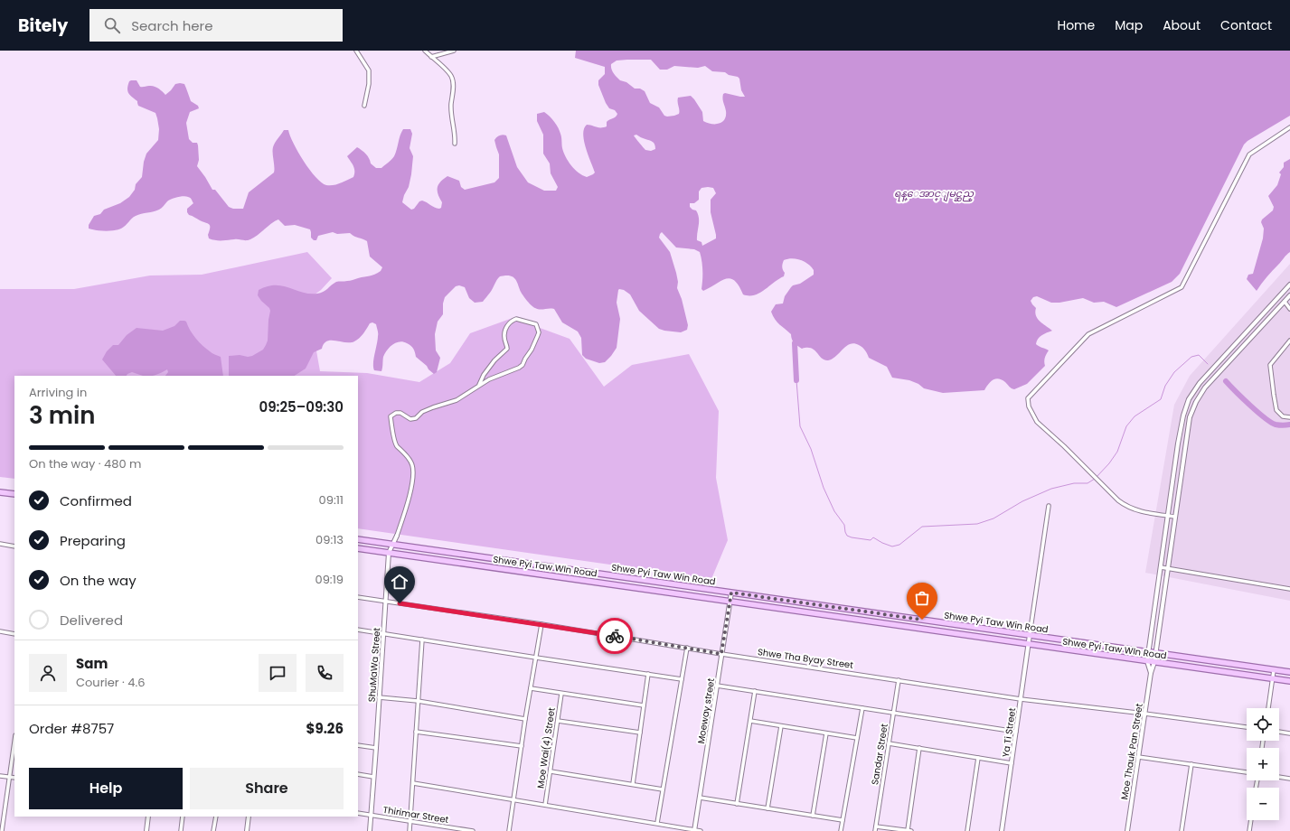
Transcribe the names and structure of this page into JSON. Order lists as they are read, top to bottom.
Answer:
{
  "streets": {
    "main road": ["Shwe Pyi Taw WIn Road", "Shwe Pyi Taw Win Road"],
    "street": [
      "Shwe Tha Byay Street",
      "ShuMaWa Street",
      "Moeway street",
      "Ya Ti Street",
      "Moe Wai(4) Street",
      "Moe Thauk Pan Street",
      "Sandar Street",
      "Thirimar Street"
    ]
  },
  "crossings": [
    ["Shwe Pyi Taw WIn Road", "ShuMaWa Street"],
    ["Shwe Pyi Taw WIn Road", "Moeway street"],
    ["Shwe Pyi Taw WIn Road", "Ya Ti Street"],
    ["Shwe Pyi Taw WIn Road", "Moe Thauk Pan Street"],
    ["Shwe Pyi Taw Win Road", "ShuMaWa Street"],
    ["Shwe Pyi Taw Win Road", "Moeway street"],
    ["Shwe Pyi Taw Win Road", "Ya Ti Street"],
    ["Shwe Pyi Taw Win Road", "Moe Thauk Pan Street"],
    ["Shwe Tha Byay Street", "ShuMaWa Street"],
    ["Shwe Tha Byay Street", "Moeway street"],
    ["Shwe Tha Byay Street", "Ya Ti Street"],
    ["Shwe Tha Byay Street", "Moe Thauk Pan Street"],
    ["Shwe Tha Byay Street", "Sandar Street"],
    ["ShuMaWa Street", "Thirimar Street"]
  ],
  "water": ["ရန္ေအာင္ျမင္ဆည္"],
  "page": {
    "header": "Bitely",
    "search": "Search here",
    "nav": [
      "Home",
      "Map",
      "About",
      "Contact"
    ],
    "heading": ["3 min", "Arriving in", "09:25–09:30"],
    "panel": [
      "Sam",
      "Courier · 4.6",
      "Order #8757",
      "$9.26"
    ],
    "bar": "On the way · 480 m",
    "list": [
      ["Confirmed", "09:11"],
      ["Preparing", "09:13"],
      ["On the way", "09:19"],
      "Delivered"
    ],
    "map_buttons": ["+", "−"],
    "buttons": ["Help", "Share"]
  }
}
